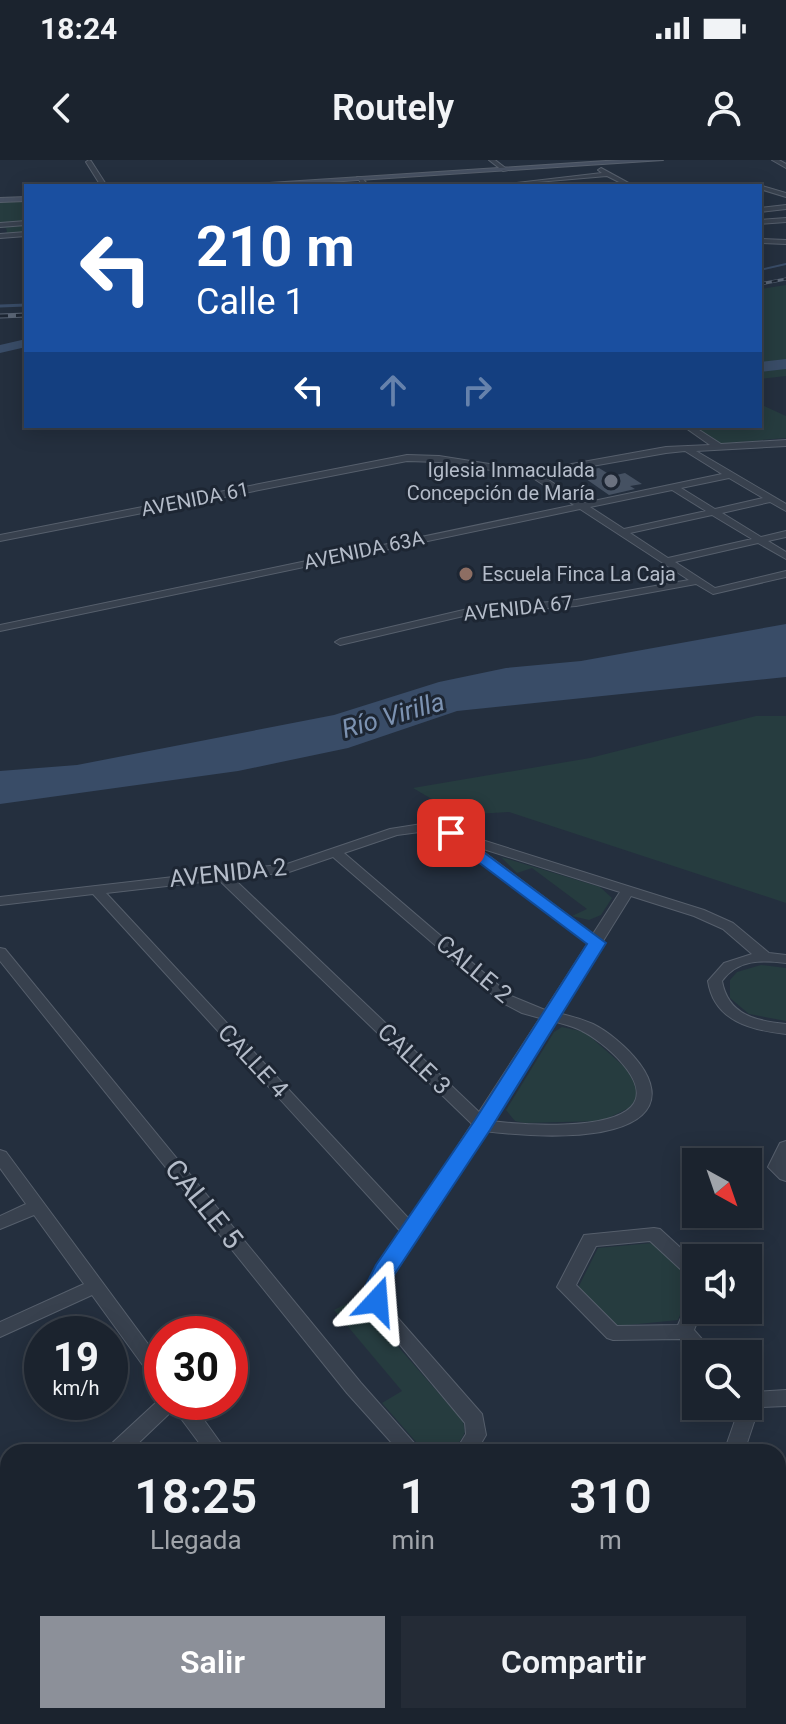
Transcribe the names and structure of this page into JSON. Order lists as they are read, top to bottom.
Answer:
{
  "streets": {
    "street": [
      "AVENIDA 61",
      "AVENIDA 63A",
      "AVENIDA 67",
      "AVENIDA 2",
      "CALLE 2",
      "CALLE 3",
      "CALLE 4",
      "CALLE 5"
    ]
  },
  "crossings": [
    ["AVENIDA 2", "CALLE 2"],
    ["AVENIDA 2", "CALLE 3"],
    ["AVENIDA 2", "CALLE 4"],
    ["CALLE 2", "CALLE 3"]
  ],
  "water": ["Río Virilla"],
  "places": ["Iglesia Inmaculada Concepción de María", "Escuela Finca La Caja"],
  "north": "bottom right",
  "page": {
    "status": "18:24",
    "header": "Routely",
    "turn": ["210 m", "Calle 1"],
    "speed": "19 km/h",
    "limit": "30",
    "eta": [
      "18:25",
      "Llegada",
      "1",
      "min",
      "310",
      "m"
    ],
    "buttons": ["Salir", "Compartir"]
  }
}
